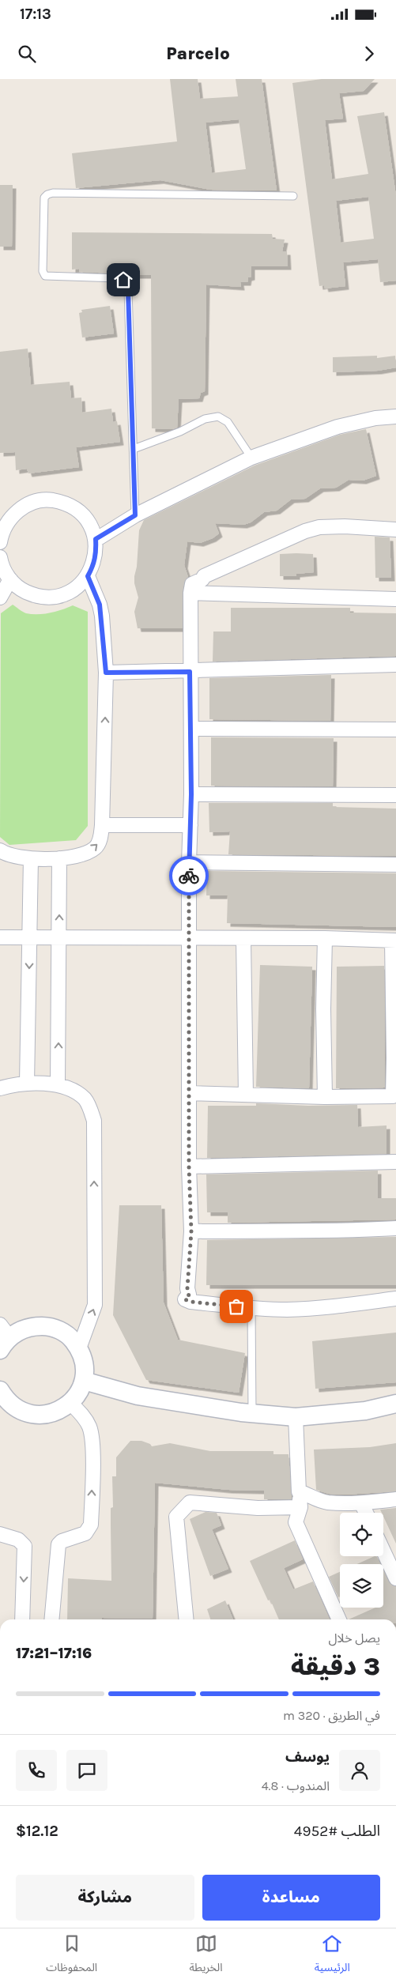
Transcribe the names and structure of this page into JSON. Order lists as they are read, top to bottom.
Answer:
{
  "page": {
    "status": "17:13",
    "header": "Parcelo",
    "heading": ["3 دقيقة", "يصل خلال", "17:16–17:21"],
    "panel": [
      "يوسف",
      "المندوب · 4.8",
      "الطلب #4952",
      "$12.12"
    ],
    "bar": "في الطريق · 320 m",
    "buttons": ["مساعدة", "مشاركة"],
    "tabs": ["الرئيسية", "الخريطة", "المحفوظات"]
  }
}
